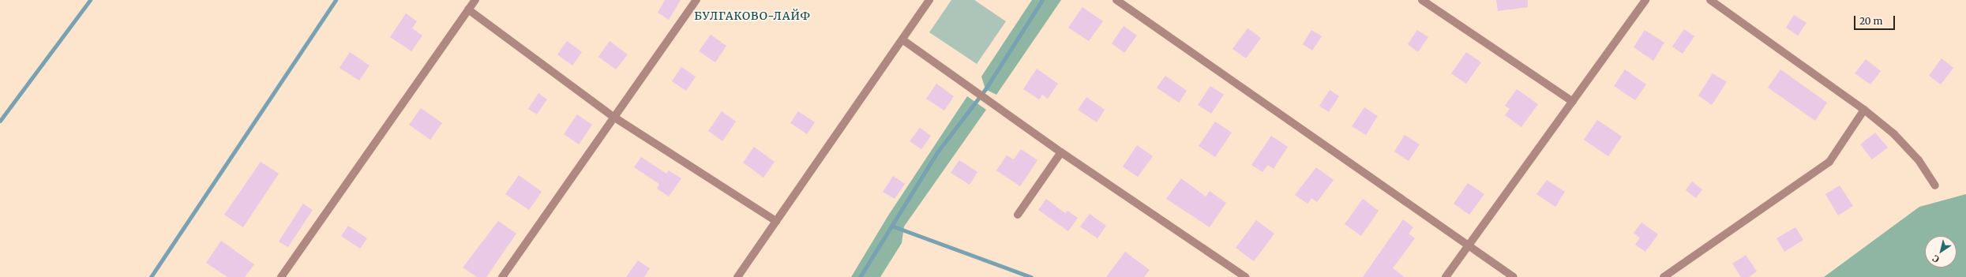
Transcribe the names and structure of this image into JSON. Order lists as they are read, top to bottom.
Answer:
{
  "districts": ["БУЛГАКОВО-ЛАЙФ"],
  "scale_bar": "20 m",
  "north": "bottom left"
}
